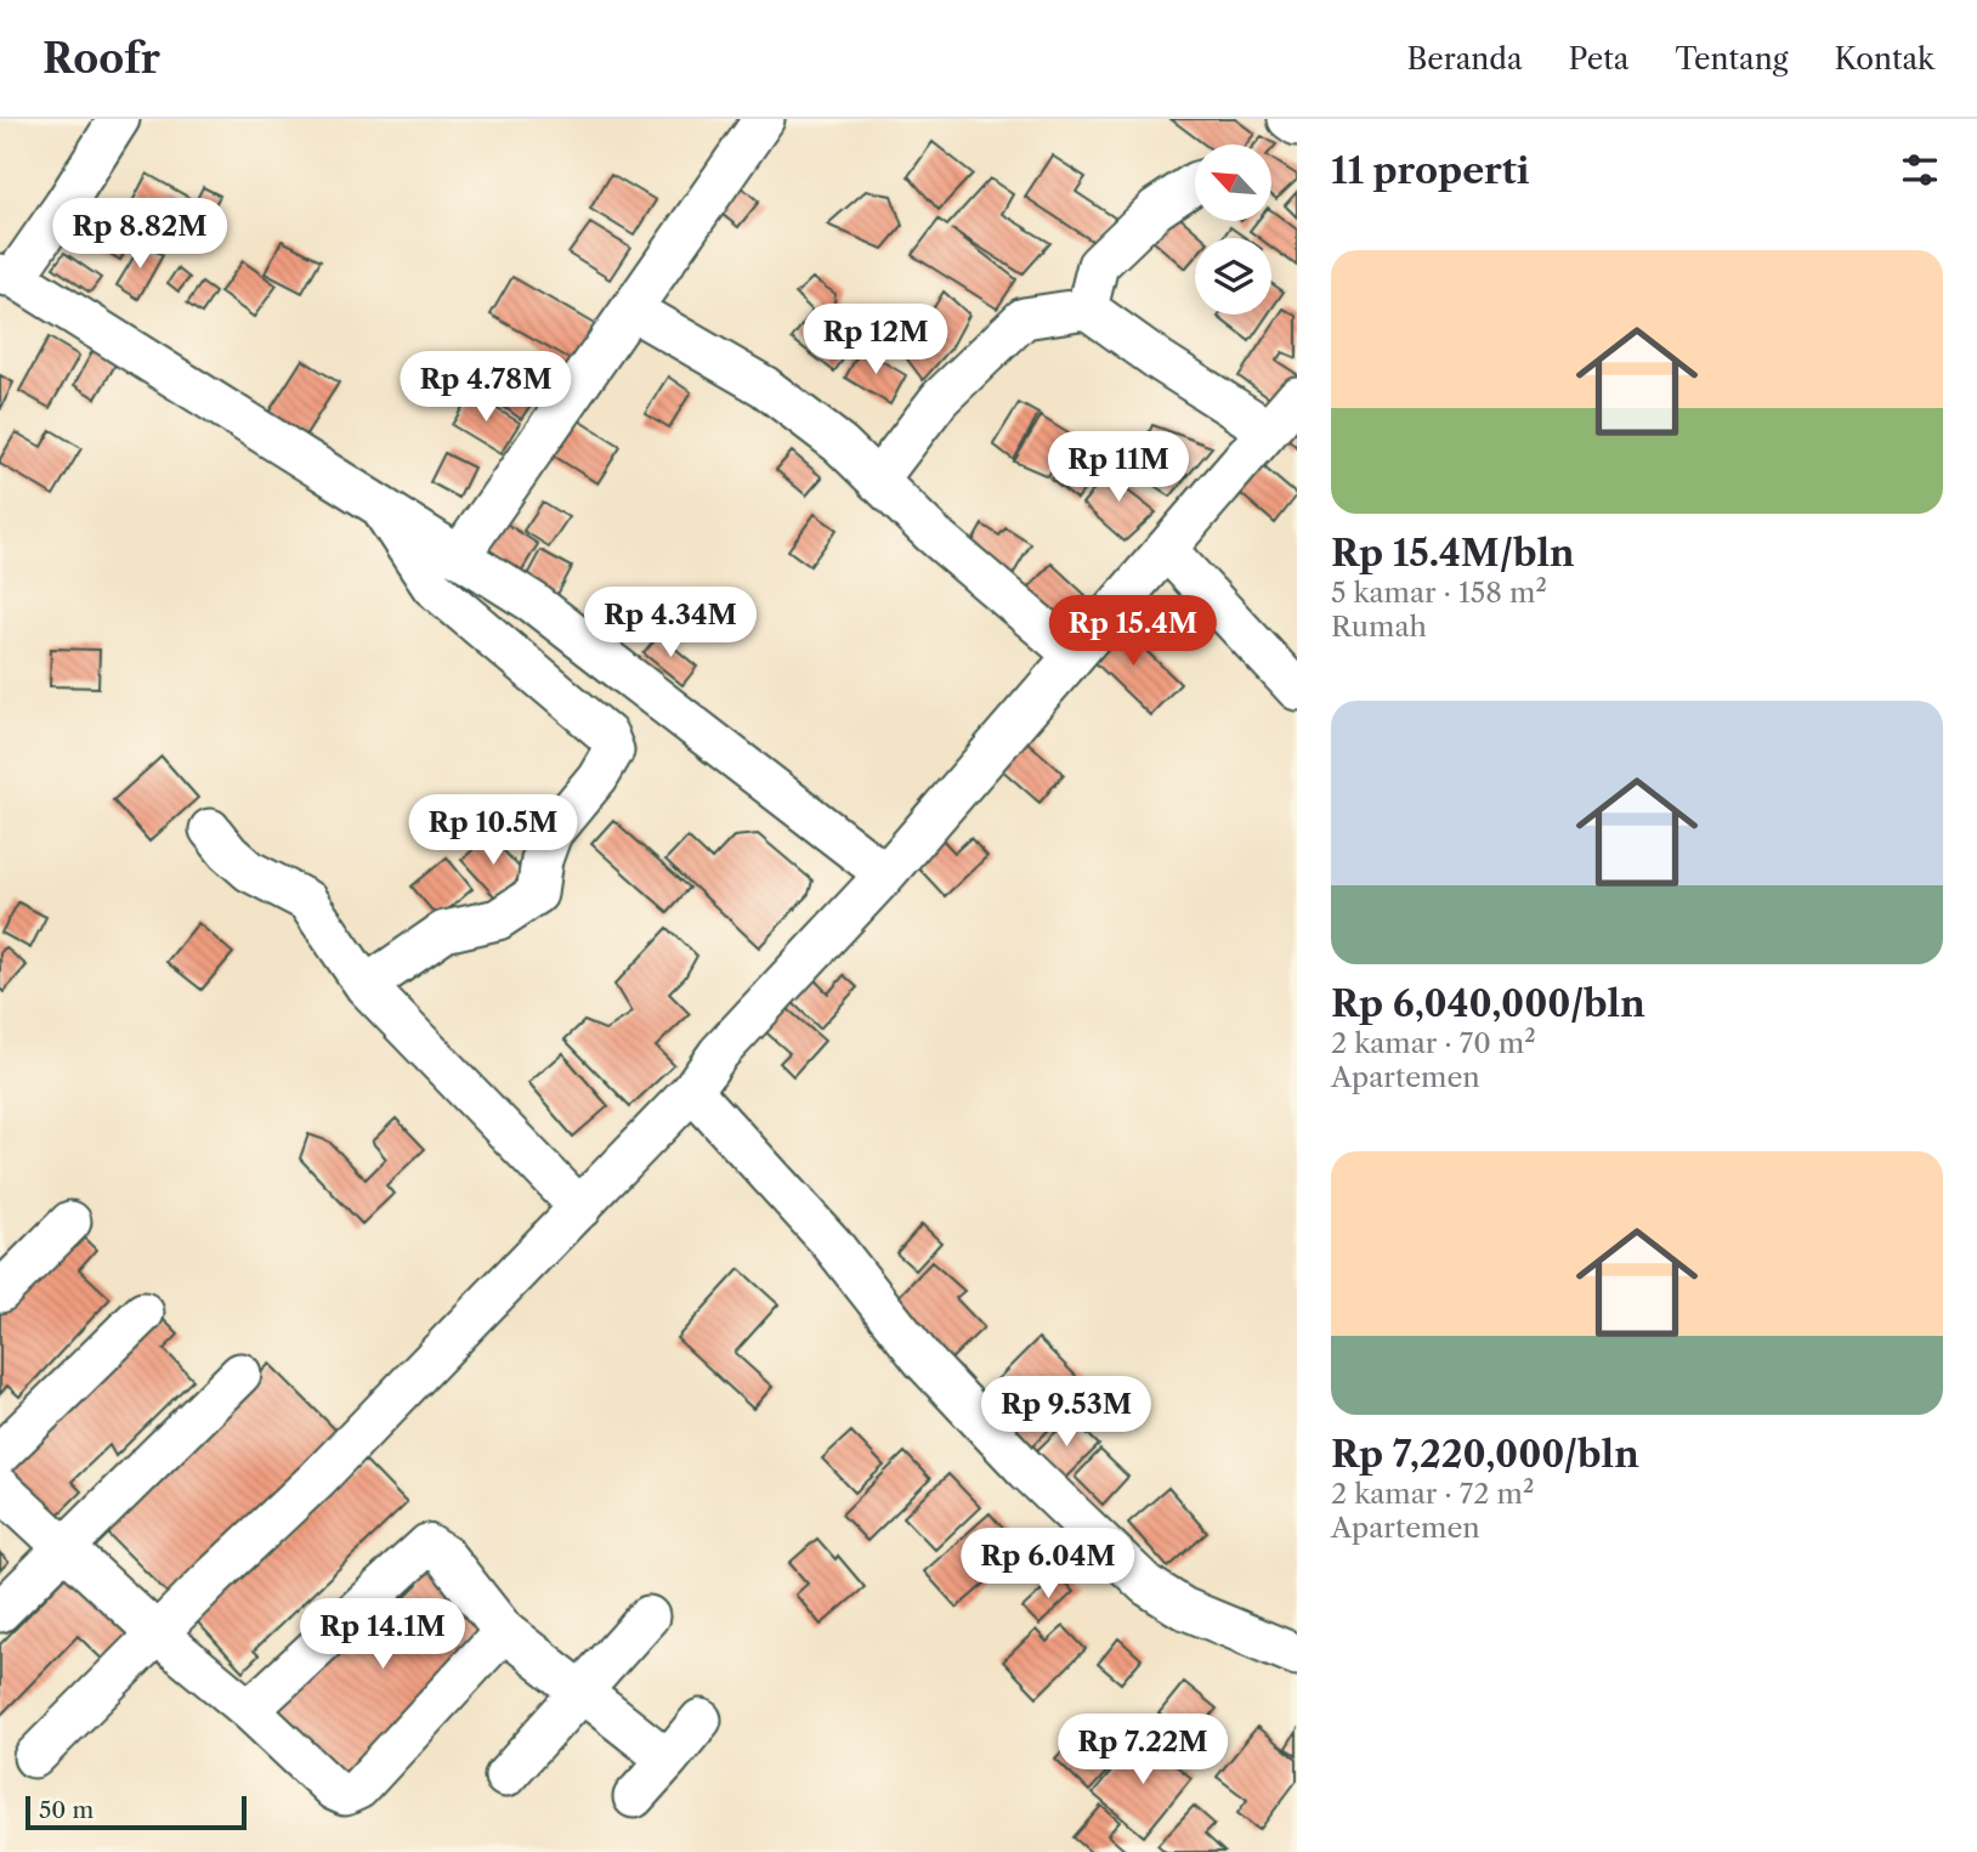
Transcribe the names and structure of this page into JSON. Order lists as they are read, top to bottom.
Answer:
{
  "scale_bar": "50 m",
  "north": "top left",
  "page": {
    "header": "Roofr",
    "nav": [
      "Beranda",
      "Peta",
      "Tentang",
      "Kontak"
    ],
    "heading": "11 properti",
    "price": [
      "Rp 8.82M",
      "Rp 12M",
      "Rp 4.78M",
      "Rp 11M",
      "Rp 4.34M",
      "Rp 15.4M",
      "Rp 10.5M",
      "Rp 9.53M",
      "Rp 6.04M",
      "Rp 14.1M",
      "Rp 7.22M"
    ],
    "list": [
      {
        "name": "Rp 15.4M/bln",
        "note": "5 kamar · 158 m² · Rumah"
      },
      {
        "name": "Rp 6,040,000/bln",
        "note": "2 kamar · 70 m² · Apartemen"
      },
      {
        "name": "Rp 7,220,000/bln",
        "note": "2 kamar · 72 m² · Apartemen"
      }
    ],
    "scale": "50 m"
  }
}
